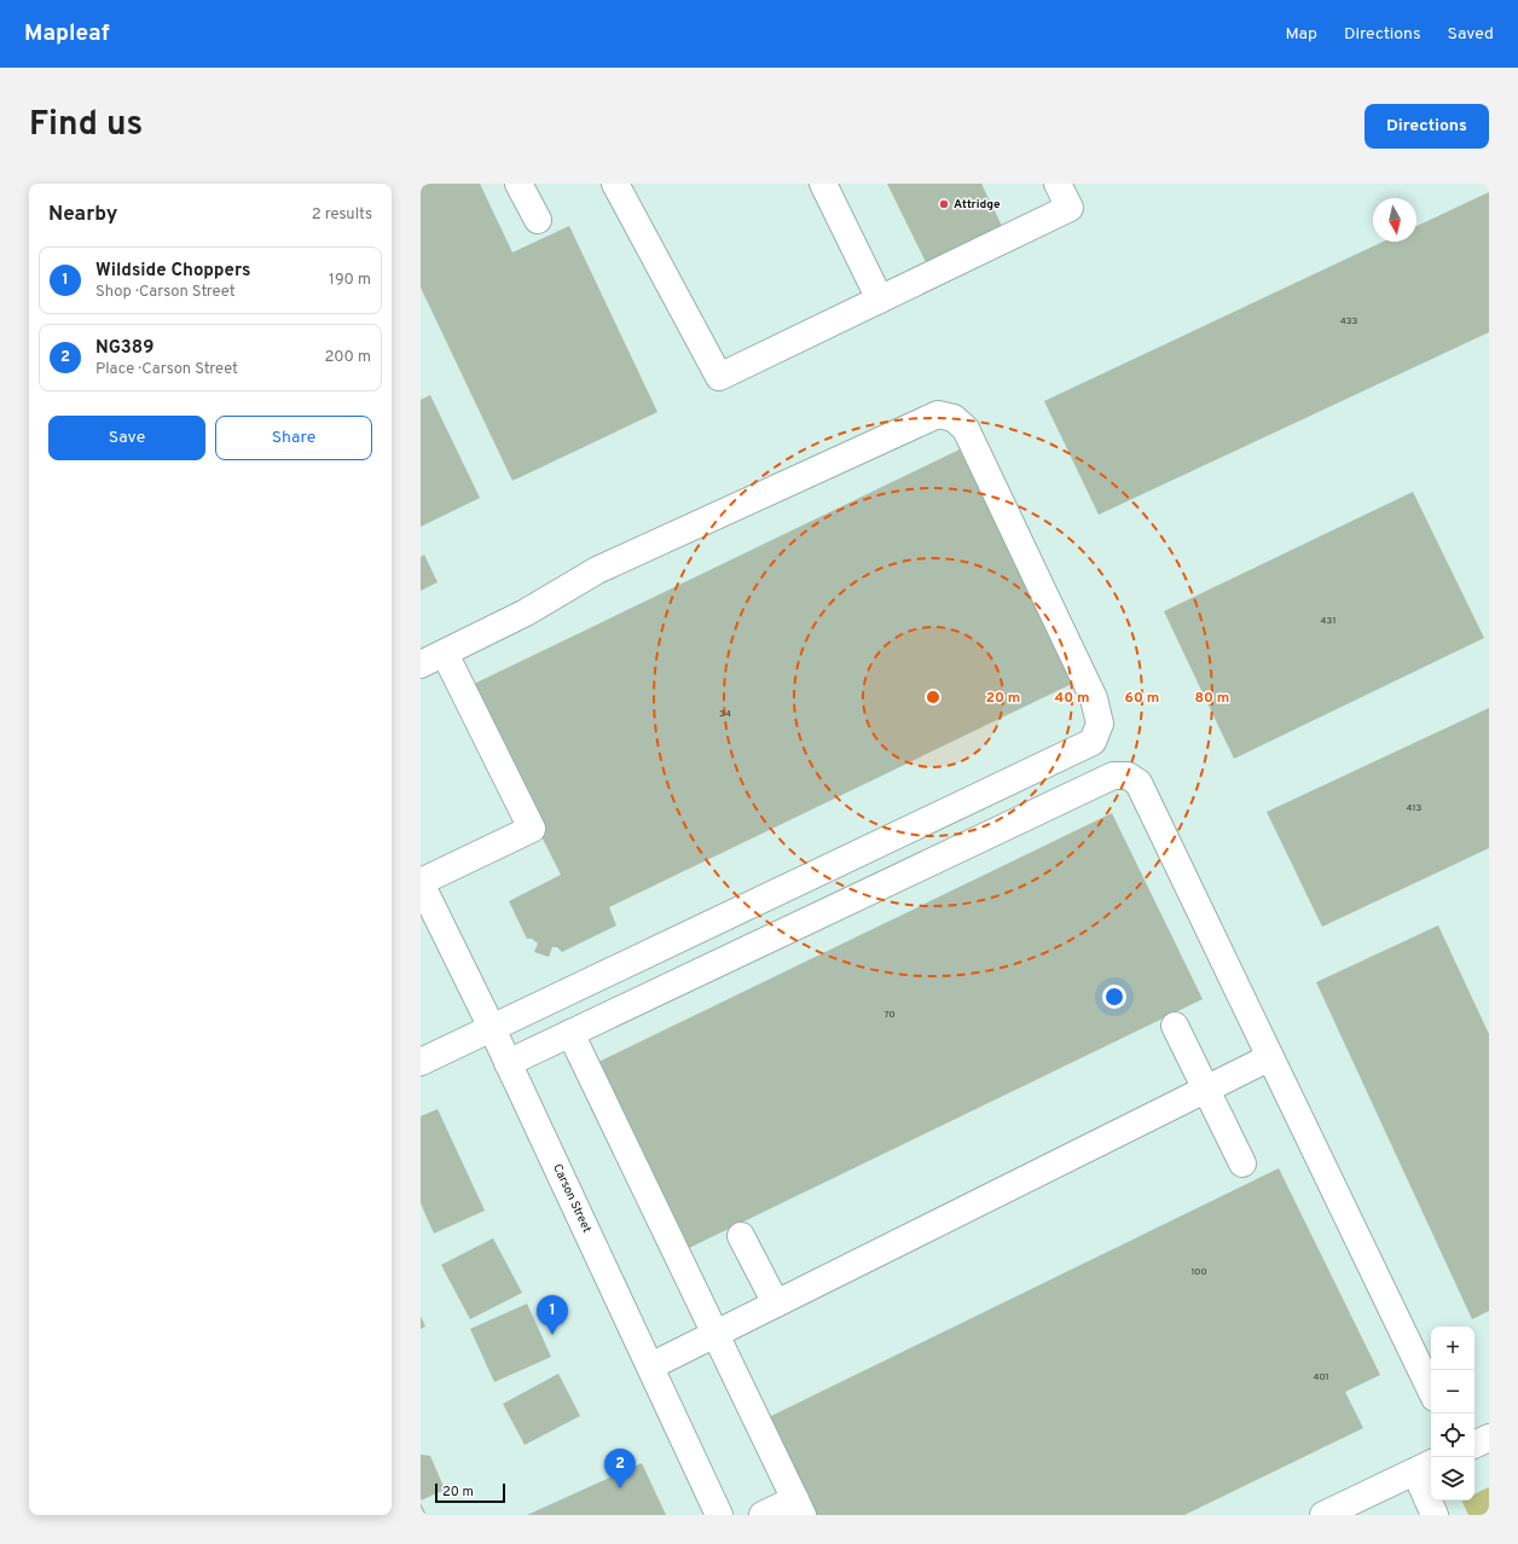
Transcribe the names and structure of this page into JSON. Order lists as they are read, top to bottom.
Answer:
{
  "streets": {
    "street": ["Carson Street"]
  },
  "places": ["Attridge"],
  "house_numbers": [
    "433",
    "431",
    "34",
    "413",
    "70",
    "100",
    "401"
  ],
  "scale_bar": "20 m",
  "north": "bottom",
  "page": {
    "header": "Mapleaf",
    "nav": ["Map", "Directions", "Saved"],
    "title": "Find us",
    "buttons": [
      "Directions",
      ["Save", "Share"]
    ],
    "heading": ["Nearby", "2 results"],
    "list": [
      {
        "mark": "1",
        "name": "Wildside Choppers",
        "note": "Shop · Carson Street",
        "value": "190 m"
      },
      {
        "mark": "2",
        "name": "NG389",
        "note": "Place · Carson Street",
        "value": "200 m"
      }
    ],
    "pins": ["1", "2"],
    "map_buttons": ["+", "−"],
    "scale": "20 m"
  },
  "rings": [
    "20 m",
    "40 m",
    "60 m",
    "80 m"
  ]
}
